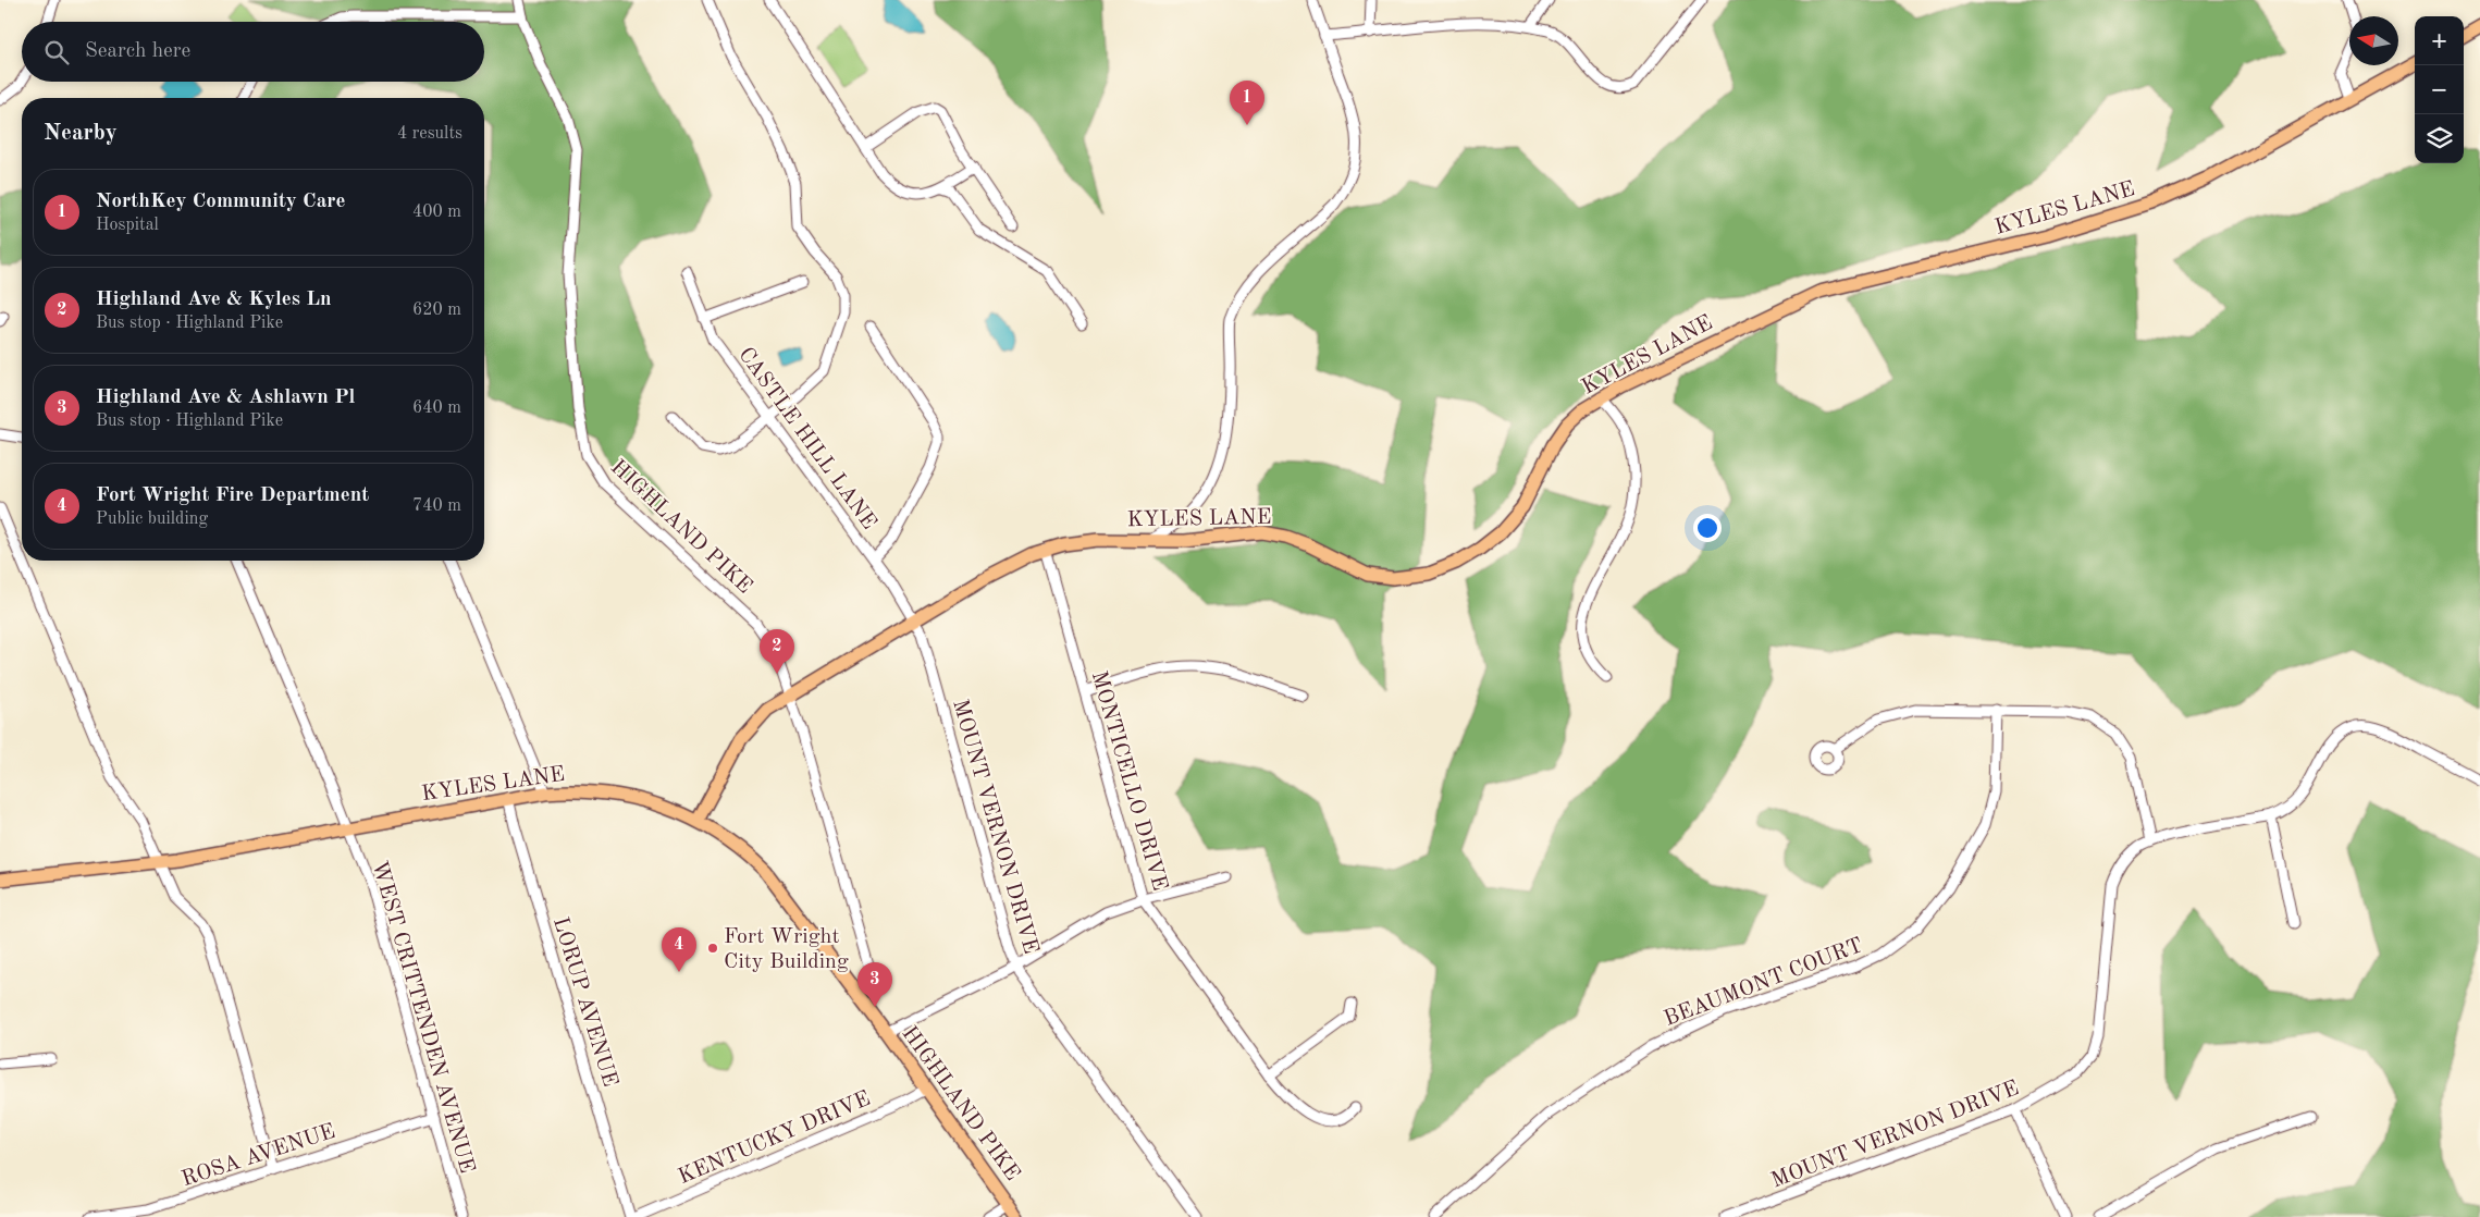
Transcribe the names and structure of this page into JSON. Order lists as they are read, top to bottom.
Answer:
{
  "streets": {
    "main road": ["KYLES LANE", "HIGHLAND PIKE"],
    "street": [
      "CASTLE HILL LANE",
      "MONTICELLO DRIVE",
      "MOUNT VERNON DRIVE",
      "BEAUMONT COURT",
      "LORUP AVENUE",
      "WEST CRITTENDEN AVENUE",
      "KENTUCKY DRIVE",
      "ROSA AVENUE"
    ]
  },
  "crossings": [
    ["KYLES LANE", "CASTLE HILL LANE"],
    ["KYLES LANE", "HIGHLAND PIKE"],
    ["KYLES LANE", "MONTICELLO DRIVE"],
    ["KYLES LANE", "MOUNT VERNON DRIVE"],
    ["KYLES LANE", "LORUP AVENUE"],
    ["KYLES LANE", "WEST CRITTENDEN AVENUE"],
    ["CASTLE HILL LANE", "MOUNT VERNON DRIVE"],
    ["HIGHLAND PIKE", "KENTUCKY DRIVE"],
    ["WEST CRITTENDEN AVENUE", "ROSA AVENUE"]
  ],
  "places": ["Fort Wright City Building"],
  "north": "left",
  "page": {
    "map_buttons": ["+", "−"],
    "search": "Search here",
    "pins": [
      "1",
      "2",
      "4",
      "3"
    ],
    "heading": ["Nearby", "4 results"],
    "list": [
      {
        "mark": "1",
        "name": "NorthKey Community Care",
        "note": "Hospital",
        "value": "400 m"
      },
      {
        "mark": "2",
        "name": "Highland Ave & Kyles Ln",
        "note": "Bus stop · Highland Pike",
        "value": "620 m"
      },
      {
        "mark": "3",
        "name": "Highland Ave & Ashlawn Pl",
        "note": "Bus stop · Highland Pike",
        "value": "640 m"
      },
      {
        "mark": "4",
        "name": "Fort Wright Fire Department",
        "note": "Public building",
        "value": "740 m"
      }
    ]
  }
}
